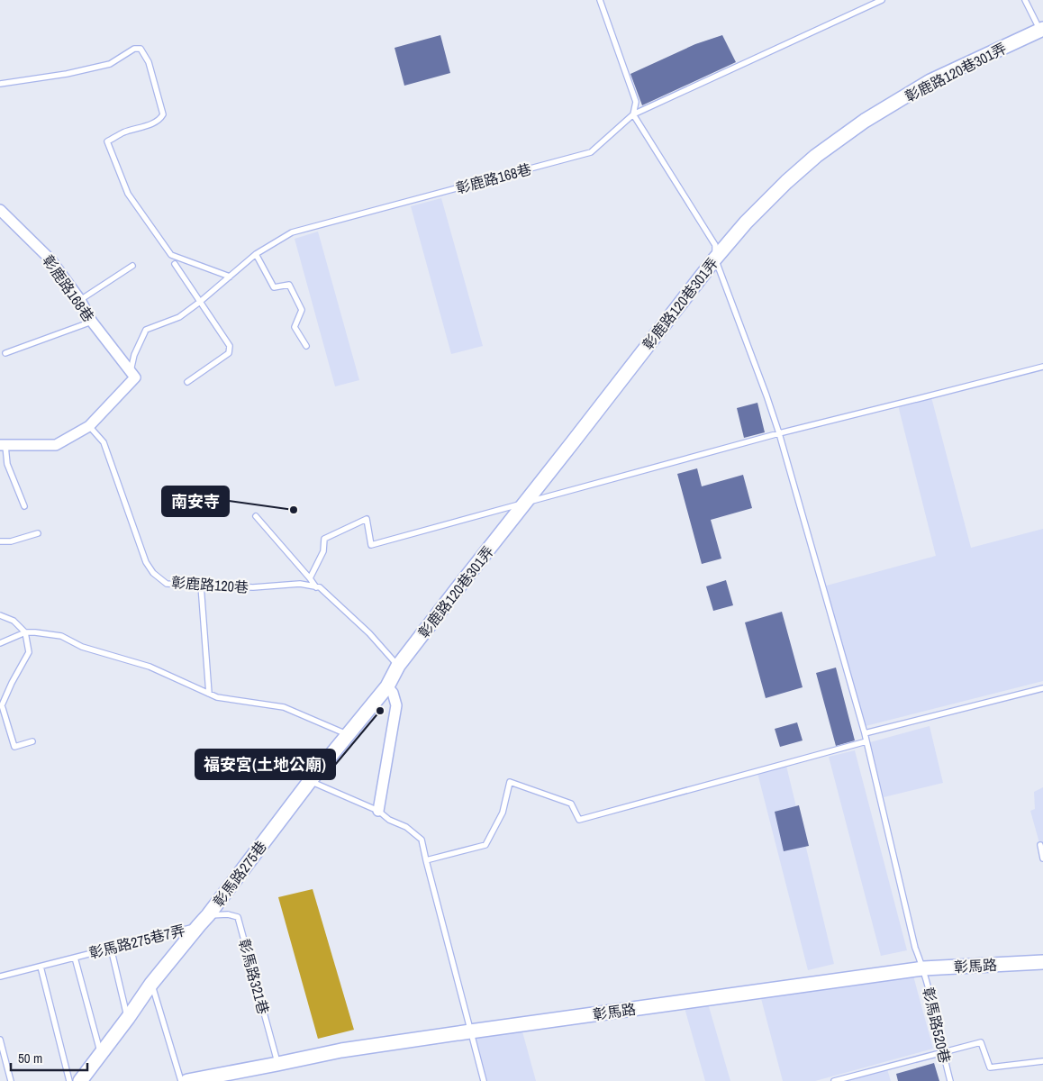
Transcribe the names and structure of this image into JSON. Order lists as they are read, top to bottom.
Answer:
{
  "streets": {
    "street": [
      "彰鹿路120巷301弄",
      "彰鹿路168巷",
      "彰馬路275巷",
      "彰馬路"
    ],
    "lane": [
      "彰鹿路120巷",
      "彰馬路275巷7弄",
      "彰馬路321巷",
      "彰馬路520巷"
    ]
  },
  "crossings": [
    ["彰鹿路120巷301弄", "彰鹿路120巷"],
    ["彰鹿路120巷301弄", "彰馬路275巷"],
    ["彰鹿路120巷301弄", "彰馬路520巷"],
    ["彰鹿路168巷", "彰馬路520巷"],
    ["彰鹿路120巷", "彰馬路275巷"],
    ["彰馬路275巷", "彰馬路275巷7弄"],
    ["彰馬路275巷", "彰馬路321巷"],
    ["彰馬路275巷7弄", "彰馬路321巷"],
    ["彰馬路", "彰馬路321巷"],
    ["彰馬路", "彰馬路520巷"]
  ],
  "places": ["南安寺", "福安宮(土地公廟)"],
  "scale_bar": "50 m"
}
